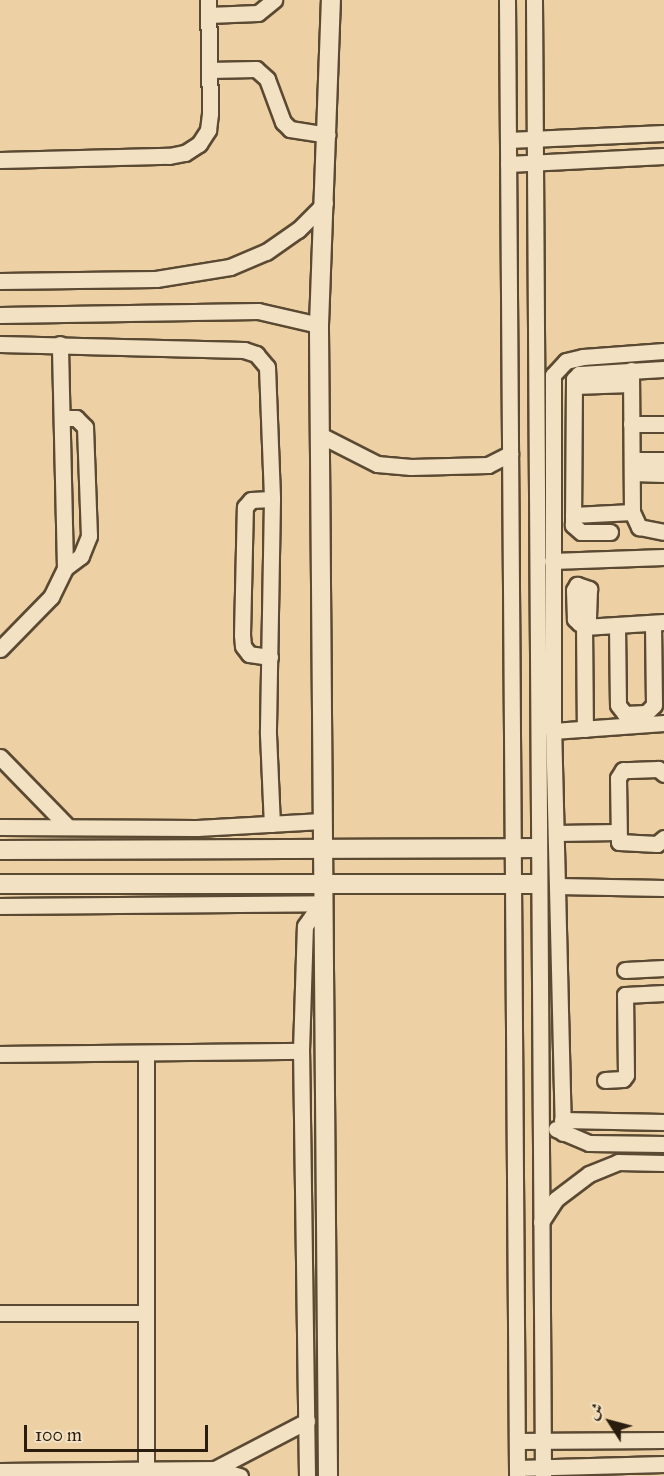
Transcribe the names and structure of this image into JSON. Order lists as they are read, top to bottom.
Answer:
{
  "scale_bar": "100 m",
  "north": "top left"
}
